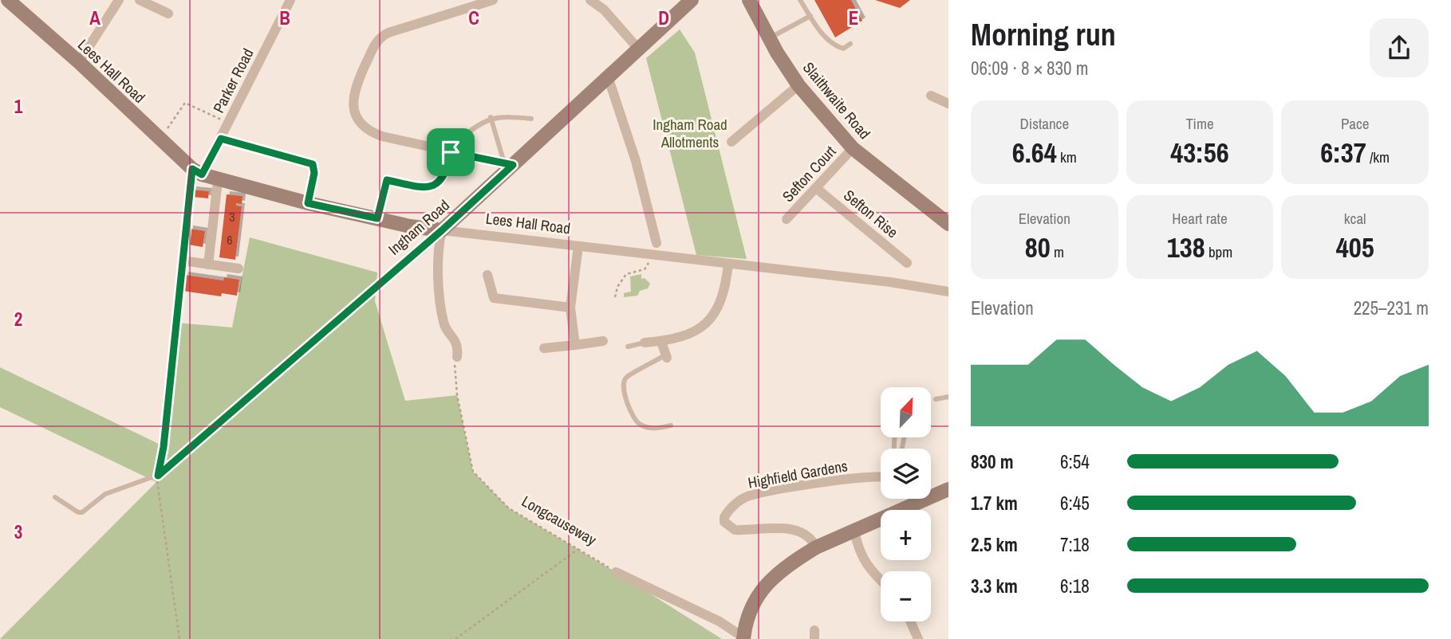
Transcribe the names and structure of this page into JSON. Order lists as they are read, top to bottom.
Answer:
{
  "streets": {
    "street": [
      "Lees Hall Road",
      "Parker Road",
      "Slaithwaite Road",
      "Sefton Court",
      "Sefton Rise",
      "Ingham Road",
      "Highfield Gardens"
    ],
    "path": ["Longcauseway"]
  },
  "crossings": [
    ["Lees Hall Road", "Parker Road"],
    ["Lees Hall Road", "Ingham Road"],
    ["Slaithwaite Road", "Sefton Court"],
    ["Sefton Court", "Sefton Rise"]
  ],
  "parks": ["Ingham Road Allotments"],
  "house_numbers": ["3", "6"],
  "north": "top right",
  "page": {
    "heading": ["Morning run", "06:09 · 8 × 830 m"],
    "stats": [
      ["Distance", "6.64 km"],
      ["Time", "43:56"],
      ["Pace", "6:37 /km"],
      ["Elevation", "80 m"],
      ["Heart rate", "138 bpm"],
      ["kcal", "405"]
    ],
    "chart": ["Elevation", "225–231 m"],
    "map_buttons": ["+", "−"],
    "list": [
      {
        "name": "830 m",
        "note": "6:54"
      },
      {
        "name": "1.7 km",
        "note": "6:45"
      },
      {
        "name": "2.5 km",
        "note": "7:18"
      },
      {
        "name": "3.3 km",
        "note": "6:18"
      }
    ]
  },
  "grid": {
    "columns": [
      "A",
      "B",
      "C",
      "D",
      "E"
    ],
    "rows": ["1", "2", "3"]
  }
}
